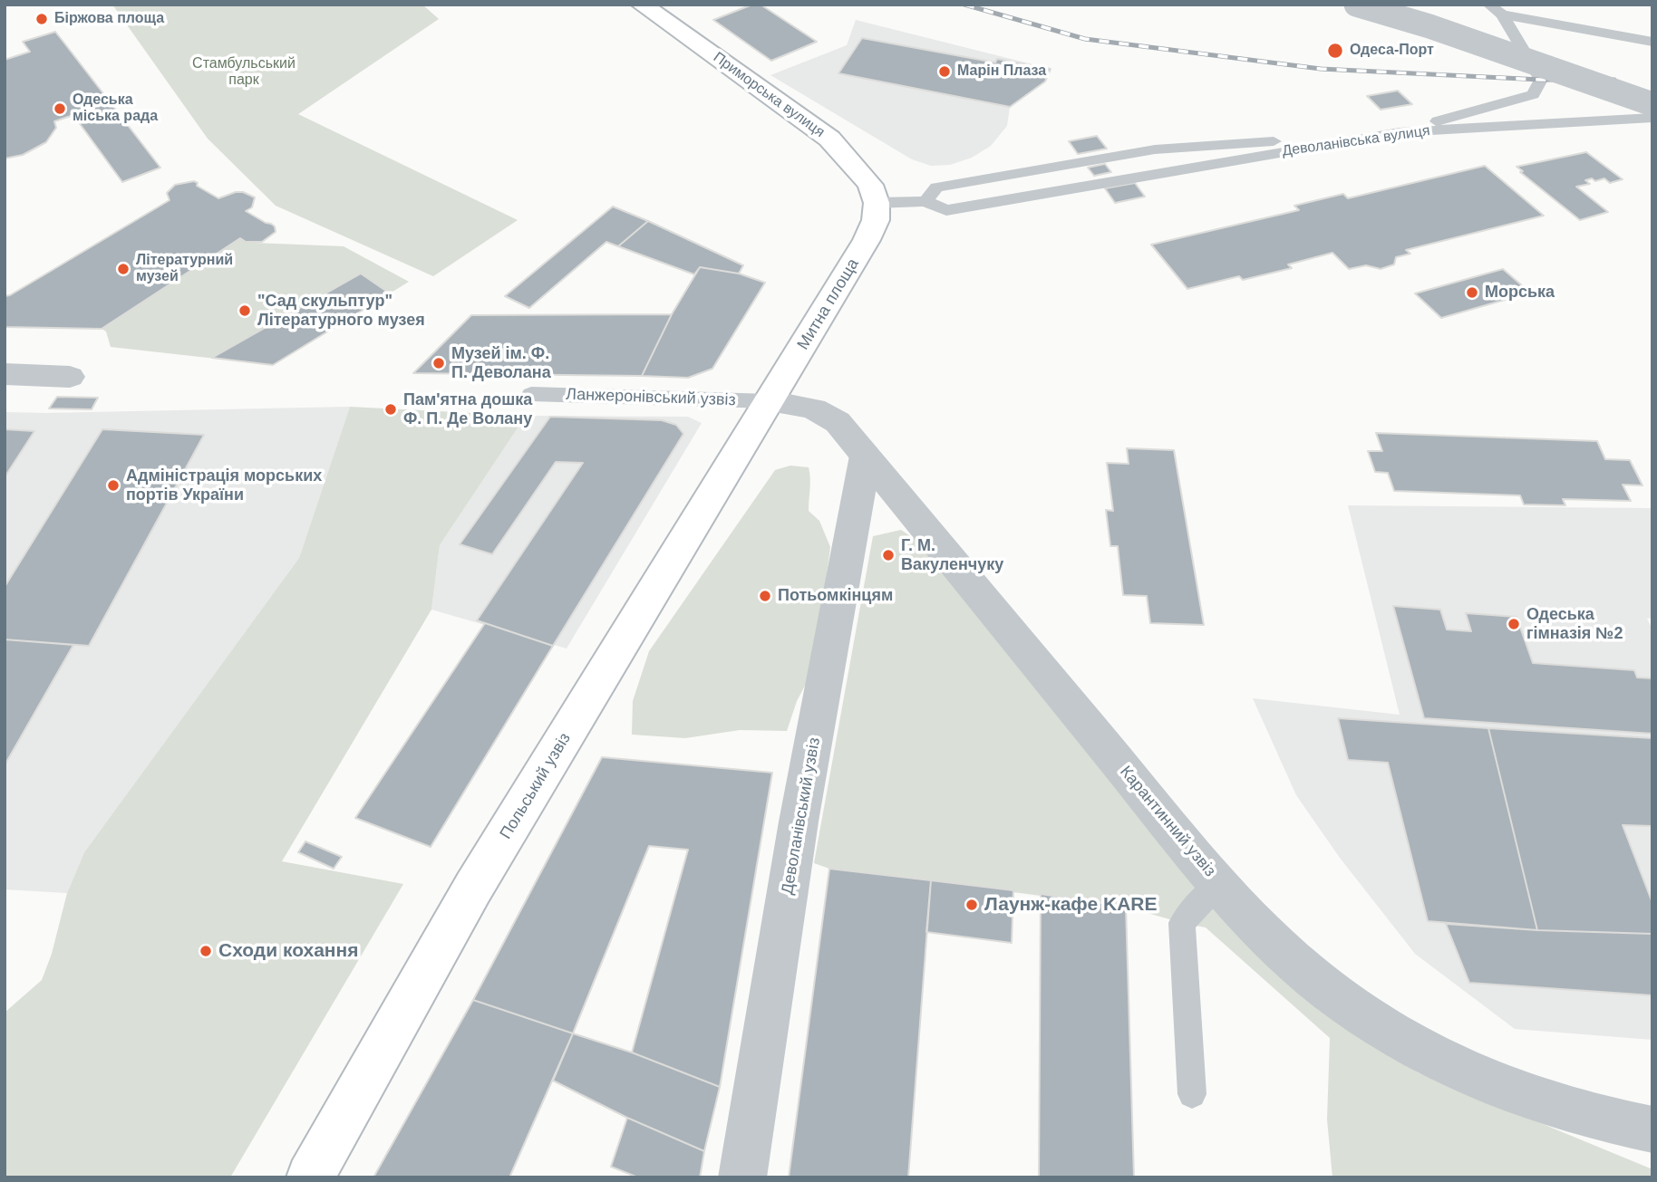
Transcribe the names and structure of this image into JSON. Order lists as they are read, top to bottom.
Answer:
{
  "streets": {
    "main road": ["Приморська вулиця", "Митна площа", "Польський узвіз"],
    "street": ["Деволанівський узвіз", "Карантинний узвіз"],
    "lane": ["Деволанівська вулиця", "Ланжеронівський узвіз"]
  },
  "crossings": [
    ["Приморська вулиця", "Митна площа"],
    ["Митна площа", "Ланжеронівський узвіз"],
    ["Митна площа", "Польський узвіз"],
    ["Митна площа", "Карантинний узвіз"],
    ["Ланжеронівський узвіз", "Польський узвіз"],
    ["Ланжеронівський узвіз", "Карантинний узвіз"],
    ["Польський узвіз", "Карантинний узвіз"],
    ["Деволанівський узвіз", "Карантинний узвіз"]
  ],
  "parks": ["Стамбульський парк"],
  "places": [
    "Біржова площа",
    "Одеса-Порт",
    "Марін Плаза",
    "Одеська міська рада",
    "Літературний музей",
    "Морська",
    "\"Сад скульптур\" Літературного музея",
    "Музей ім. Ф. П. Деволана",
    "Пам'ятна дошка Ф. П. Де Волану",
    "Адміністрація морських портів України",
    "Г. М. Вакуленчуку",
    "Потьомкінцям",
    "Одеська гімназія №2",
    "Лаунж-кафе KARE",
    "Сходи кохання"
  ]
}
